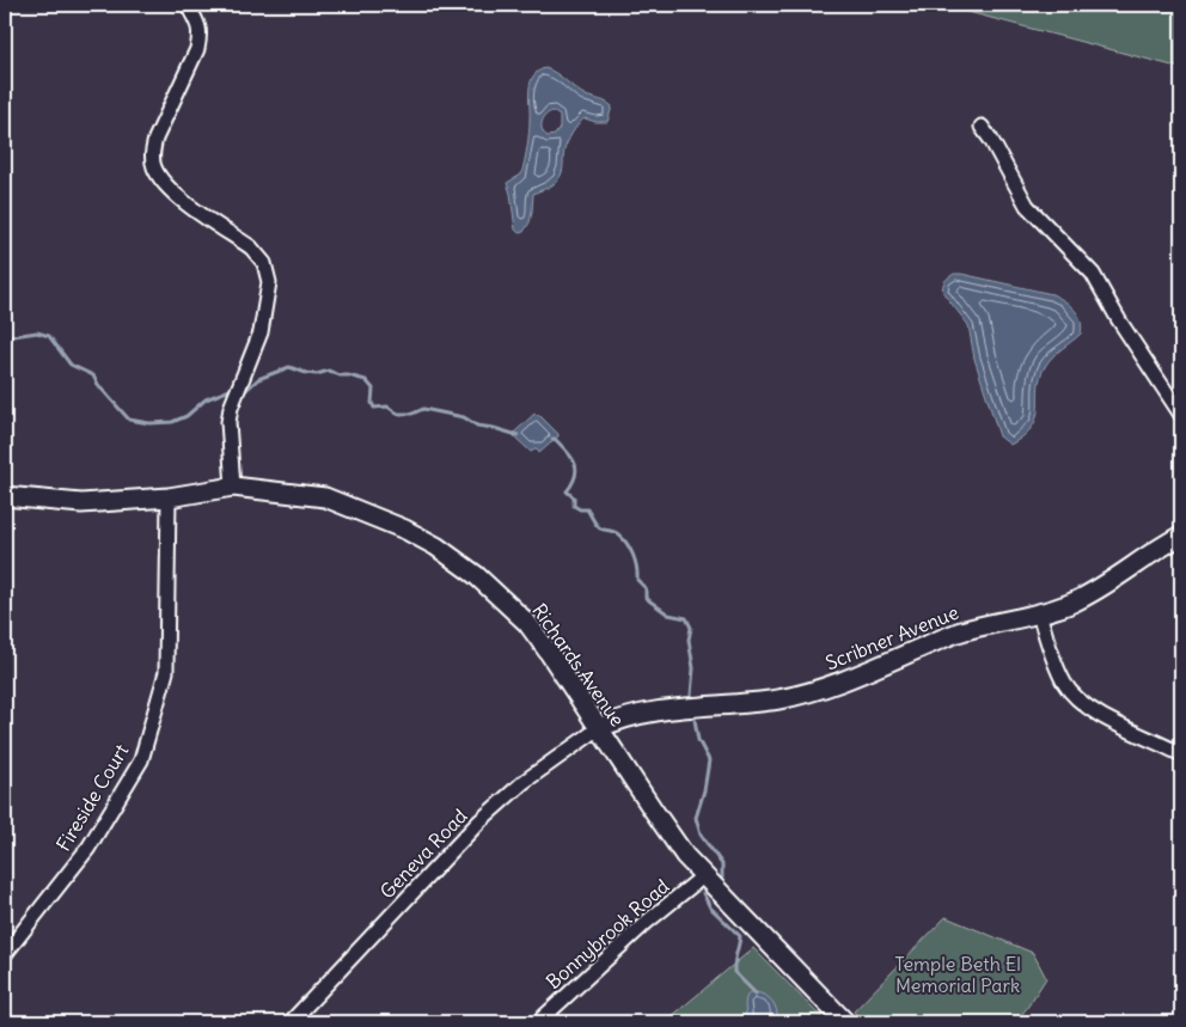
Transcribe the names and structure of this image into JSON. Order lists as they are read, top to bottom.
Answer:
{
  "streets": {
    "street": [
      "Scribner Avenue",
      "Richards Avenue",
      "Fireside Court",
      "Geneva Road",
      "Bonnybrook Road"
    ]
  },
  "crossings": [
    ["Scribner Avenue", "Richards Avenue"],
    ["Scribner Avenue", "Geneva Road"],
    ["Richards Avenue", "Fireside Court"],
    ["Richards Avenue", "Geneva Road"],
    ["Richards Avenue", "Bonnybrook Road"]
  ],
  "parks": ["Temple Beth El Memorial Park"]
}
